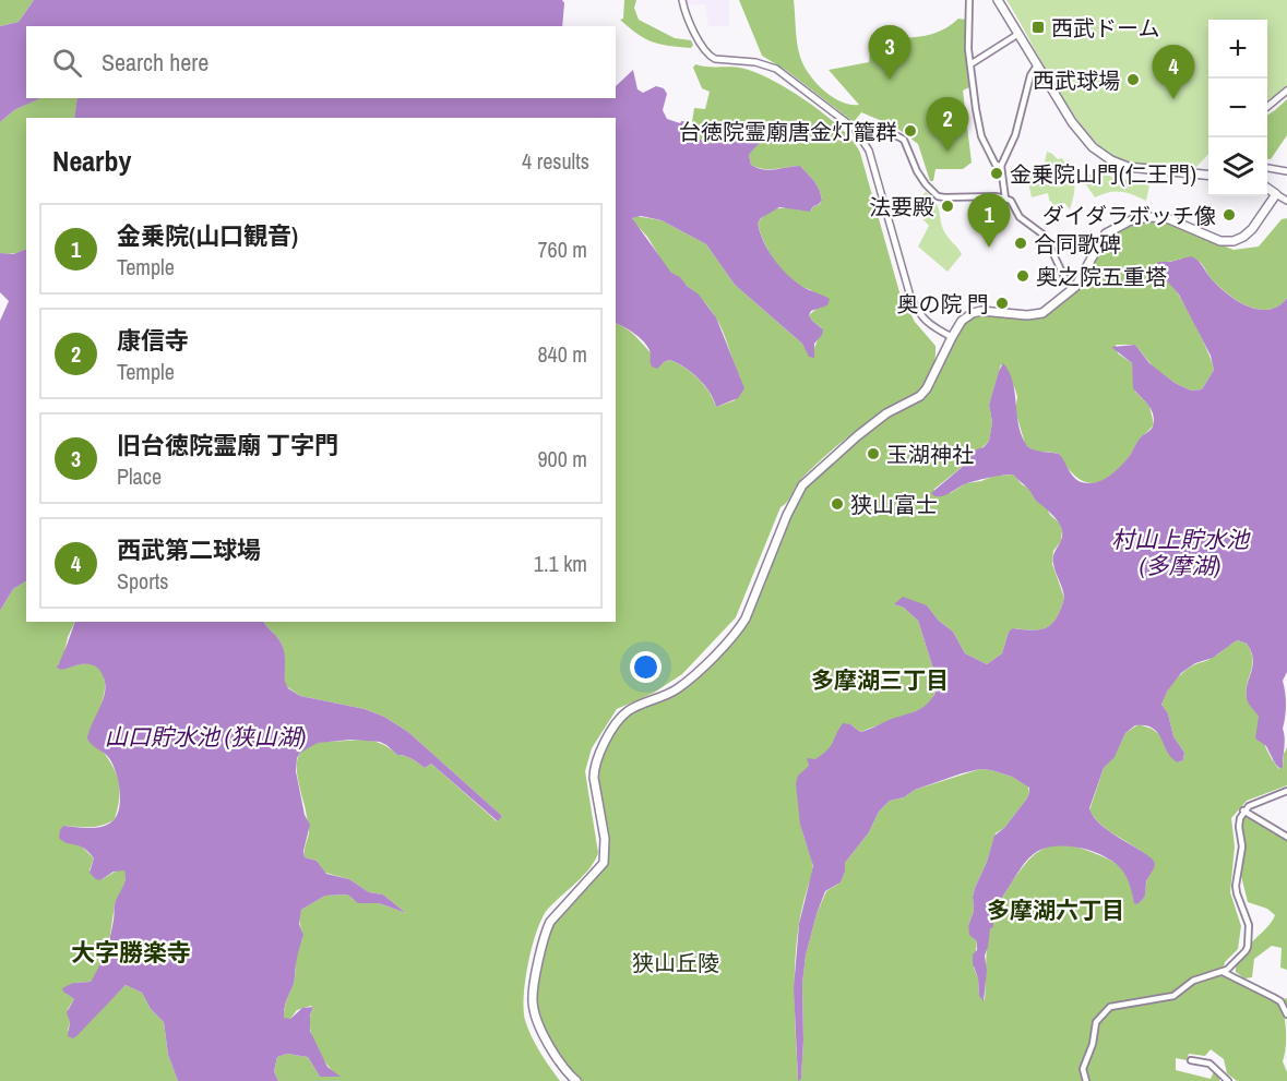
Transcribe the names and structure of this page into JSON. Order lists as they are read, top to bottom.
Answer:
{
  "districts": ["多摩湖三丁目", "多摩湖六丁目", "大字勝楽寺"],
  "water": ["村山上貯水池 (多摩湖)", "山口貯水池 (狭山湖)"],
  "parks": ["狭山丘陵"],
  "places": {
    "transit": ["西武ドーム"],
    "other": [
      "西武球場",
      "台徳院霊廟唐金灯籠群",
      "金乗院山門(仁王門)",
      "法要殿",
      "ダイダラボッチ像",
      "合同歌碑",
      "奥之院五重塔",
      "奥の院 門",
      "玉湖神社",
      "狭山富士"
    ]
  },
  "page": {
    "map_buttons": ["+", "−"],
    "pins": [
      "3",
      "4",
      "2",
      "1"
    ],
    "search": "Search here",
    "heading": ["Nearby", "4 results"],
    "list": [
      {
        "mark": "1",
        "name": "金乗院(山口観音)",
        "note": "Temple",
        "value": "760 m"
      },
      {
        "mark": "2",
        "name": "康信寺",
        "note": "Temple",
        "value": "840 m"
      },
      {
        "mark": "3",
        "name": "旧台徳院霊廟 丁字門",
        "note": "Place",
        "value": "900 m"
      },
      {
        "mark": "4",
        "name": "西武第二球場",
        "note": "Sports",
        "value": "1.1 km"
      }
    ]
  }
}
